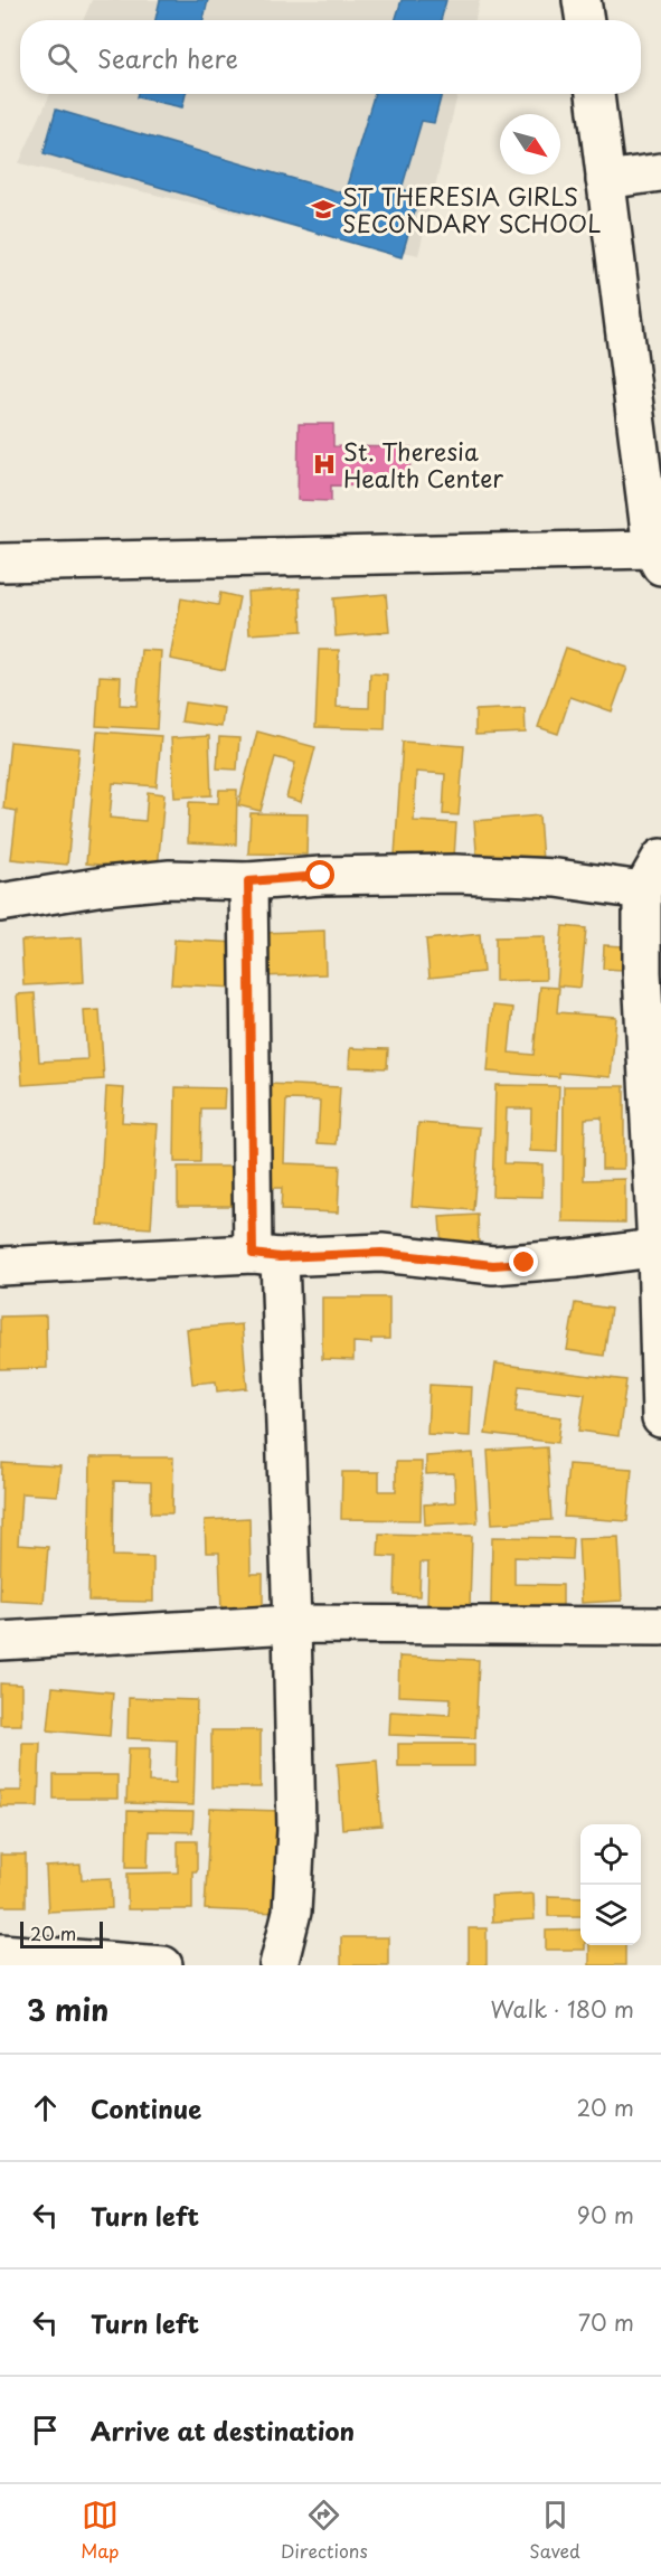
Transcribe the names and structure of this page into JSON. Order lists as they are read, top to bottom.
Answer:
{
  "places": {
    "school or university": ["ST THERESIA GIRLS SECONDARY SCHOOL"],
    "hospital": ["St. Theresia Health Center"]
  },
  "scale_bar": "20 m",
  "north": "bottom right",
  "page": {
    "search": "Search here",
    "scale": "20 m",
    "heading": ["3 min", "Walk · 180 m"],
    "list": [
      ["Continue", "20 m"],
      ["Turn left", "90 m"],
      ["Turn left", "70 m"],
      "Arrive at destination"
    ],
    "nav": ["Map", "Directions", "Saved"]
  }
}
